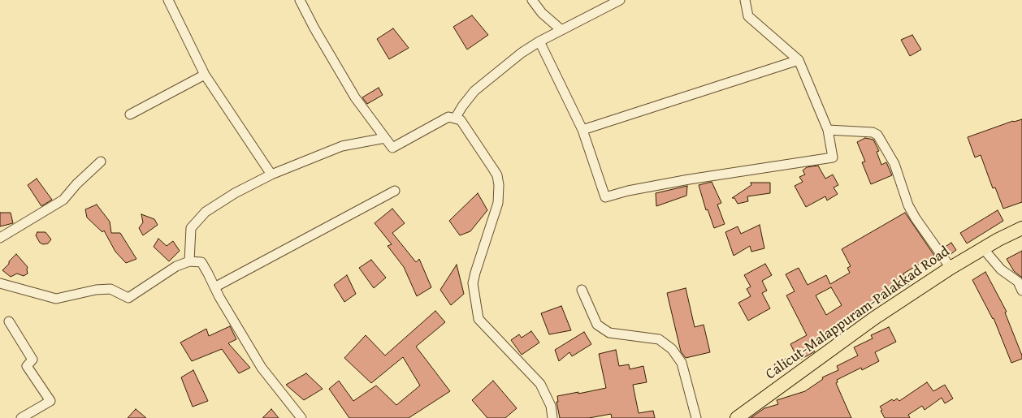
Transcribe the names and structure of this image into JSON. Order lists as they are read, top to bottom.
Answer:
{
  "streets": {
    "highway": ["Calicut-Malappuram-Palakkad Road"]
  }
}
